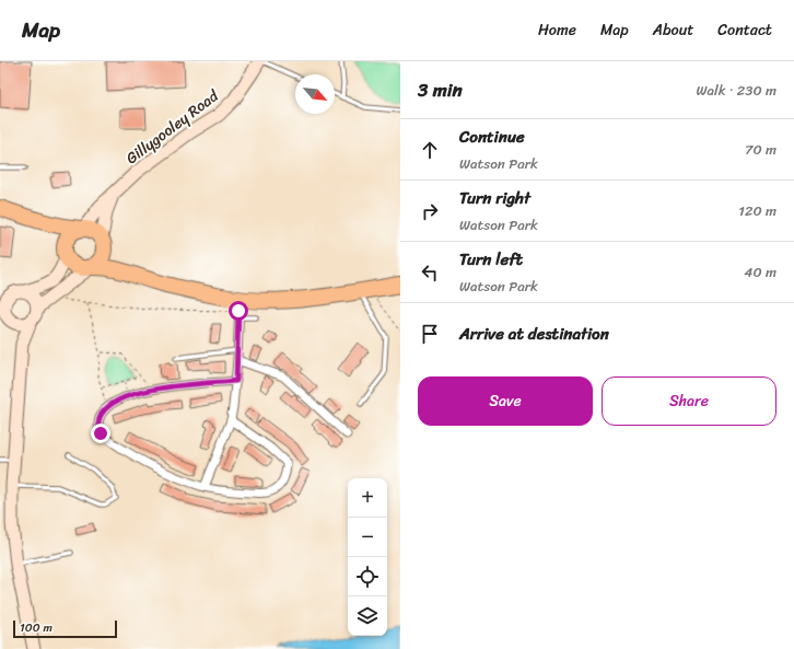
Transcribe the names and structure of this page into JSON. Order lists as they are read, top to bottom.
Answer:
{
  "streets": {
    "main road": ["Gillygooley Road"]
  },
  "scale_bar": "100 m",
  "north": "bottom right",
  "page": {
    "header": "Map",
    "nav": [
      "Home",
      "Map",
      "About",
      "Contact"
    ],
    "heading": ["3 min", "Walk · 230 m"],
    "list": [
      ["Continue", "Watson Park", "70 m"],
      ["Turn right", "Watson Park", "120 m"],
      ["Turn left", "Watson Park", "40 m"],
      "Arrive at destination"
    ],
    "buttons": ["Save", "Share"],
    "map_buttons": ["+", "−"],
    "scale": "100 m"
  }
}
